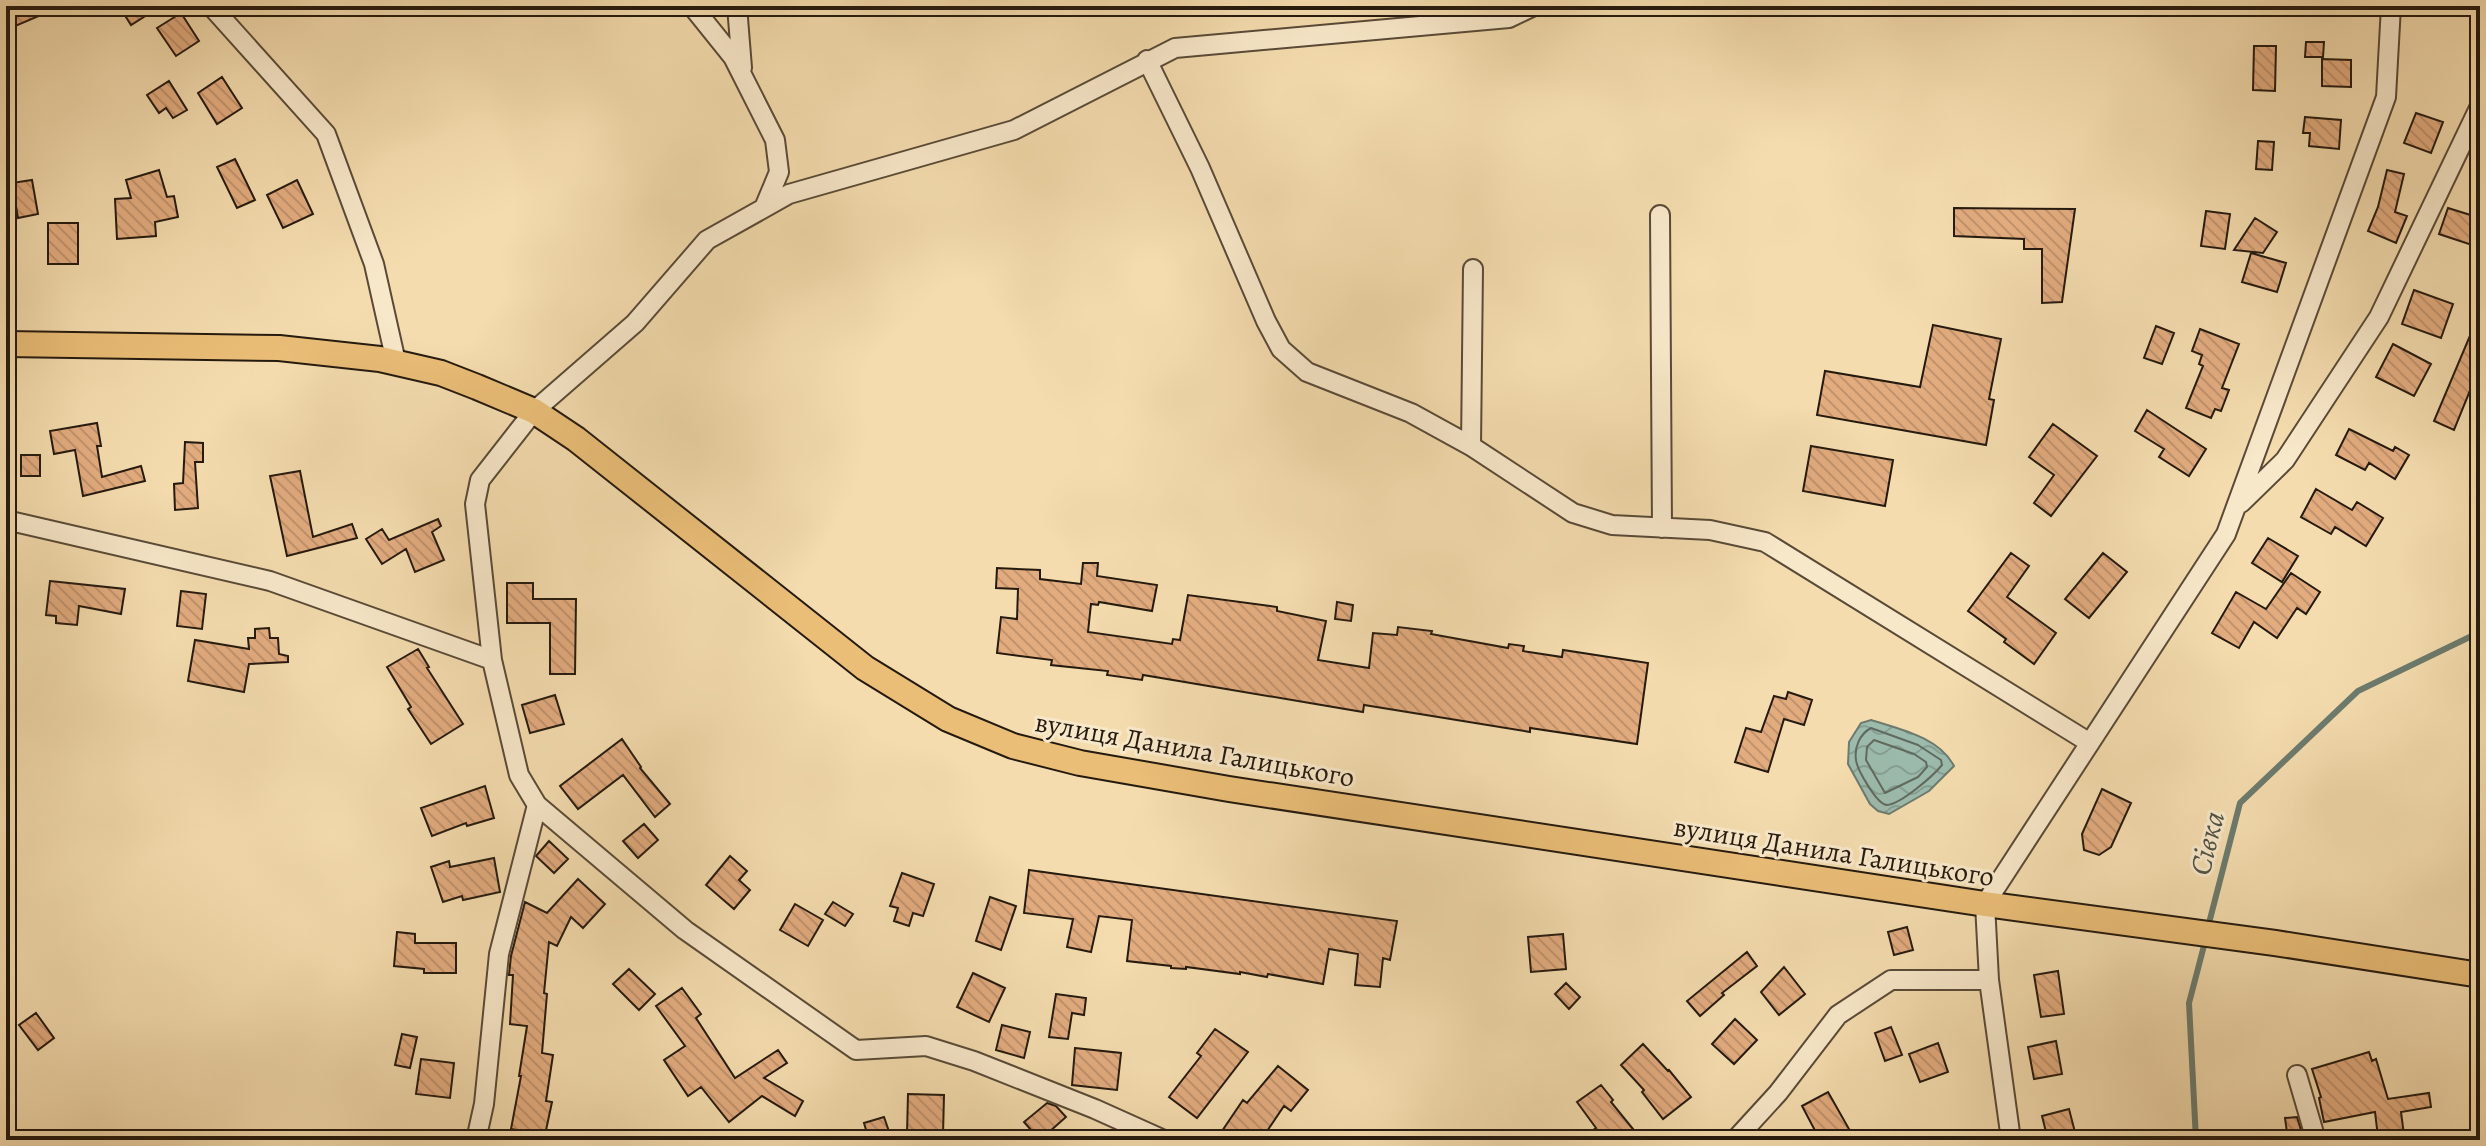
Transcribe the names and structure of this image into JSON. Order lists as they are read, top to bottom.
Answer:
{
  "streets": {
    "main road": ["вулиця Данила Галицького"]
  },
  "water": ["Сівка"]
}
